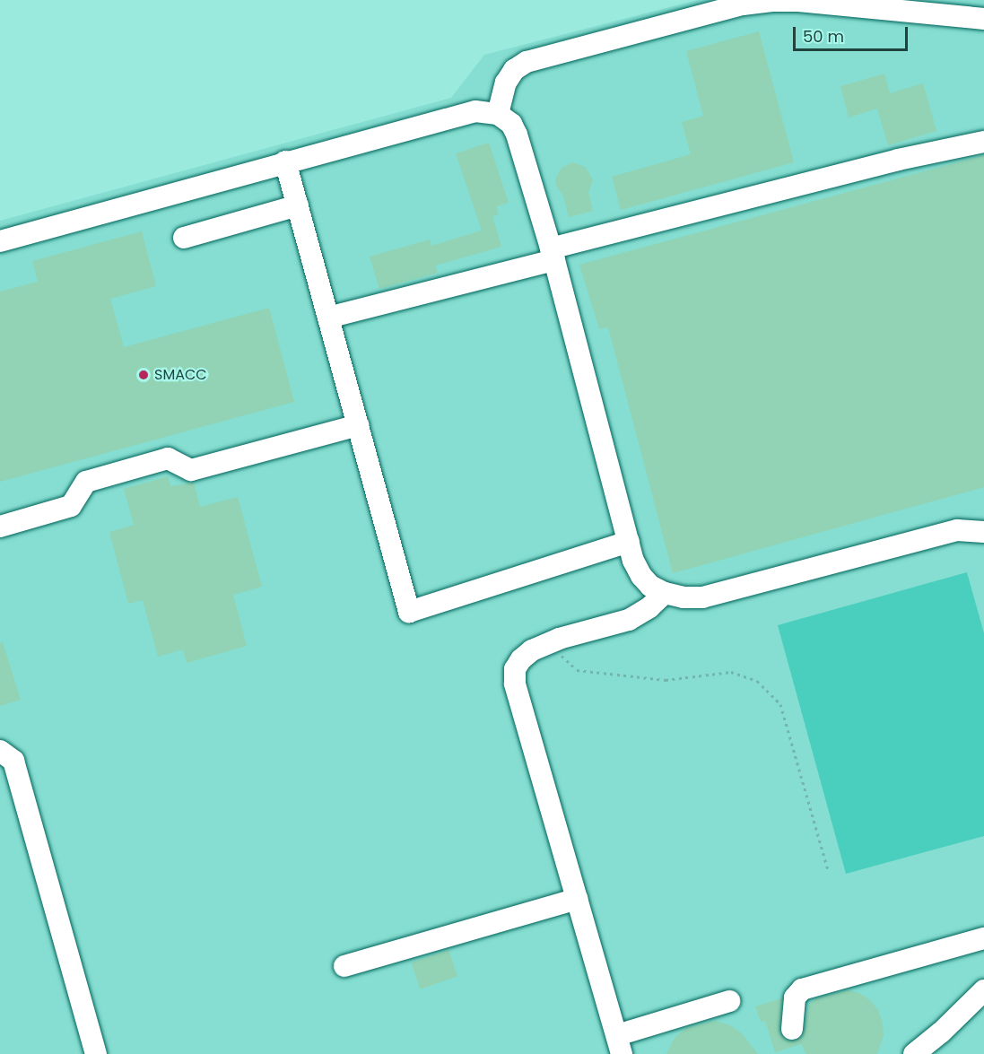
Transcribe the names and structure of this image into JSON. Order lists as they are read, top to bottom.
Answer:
{
  "places": ["SMACC"],
  "scale_bar": "50 m"
}
